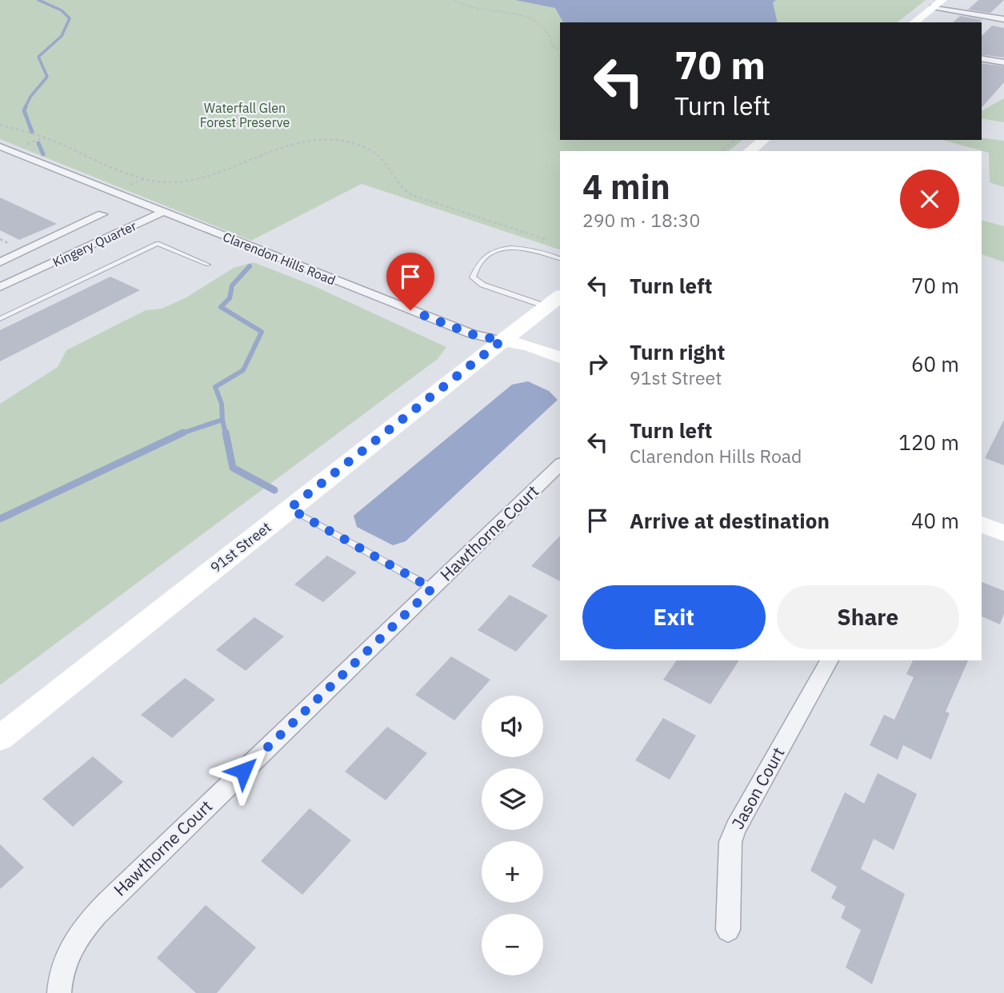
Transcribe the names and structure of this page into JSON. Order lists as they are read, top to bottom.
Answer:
{
  "streets": {
    "main road": ["Clarendon Hills Road", "91st Street"],
    "street": ["Kingery Quarter", "Hawthorne Court", "Jason Court"]
  },
  "crossings": [
    ["Kingery Quarter", "Clarendon Hills Road"],
    ["Clarendon Hills Road", "91st Street"]
  ],
  "parks": ["Waterfall Glen Forest Preserve"],
  "page": {
    "turn": ["70 m", "Turn left"],
    "heading": ["4 min", "290 m · 18:30"],
    "list": [
      {
        "name": "Turn left",
        "value": "70 m"
      },
      {
        "name": "Turn right",
        "note": "91st Street",
        "value": "60 m"
      },
      {
        "name": "Turn left",
        "note": "Clarendon Hills Road",
        "value": "120 m"
      },
      {
        "name": "Arrive at destination",
        "value": "40 m"
      }
    ],
    "buttons": ["Exit", "Share"],
    "map_buttons": ["+", "−"]
  }
}
